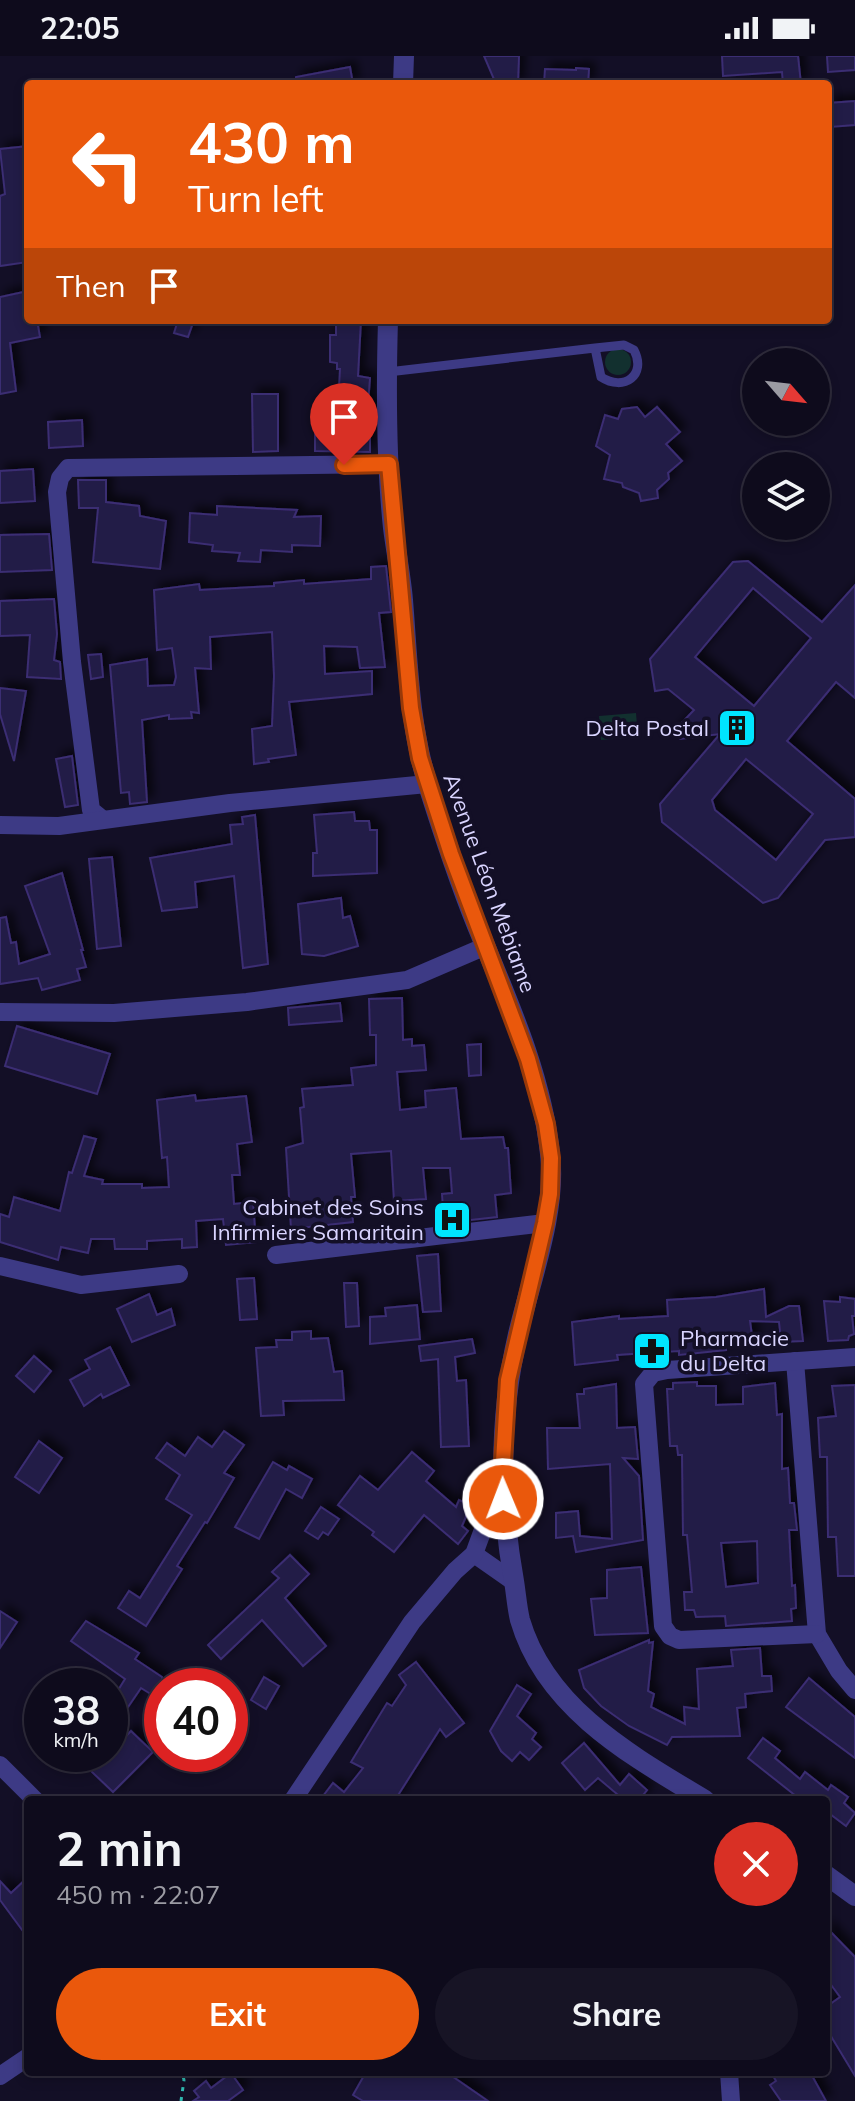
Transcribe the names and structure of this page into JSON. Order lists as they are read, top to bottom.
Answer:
{
  "streets": {
    "street": ["Avenue Léon Mebiame"]
  },
  "places": {
    "building": ["Delta Postal"],
    "hospital": ["Cabinet des Soins Infirmiers Samaritain"],
    "pharmacy": ["Pharmacie du Delta"]
  },
  "north": "bottom right",
  "page": {
    "status": "22:05",
    "turn": ["430 m", "Turn left"],
    "then": "Then",
    "speed": "38 km/h",
    "limit": "40",
    "heading": ["2 min", "450 m · 22:07"],
    "buttons": ["Exit", "Share"]
  }
}
